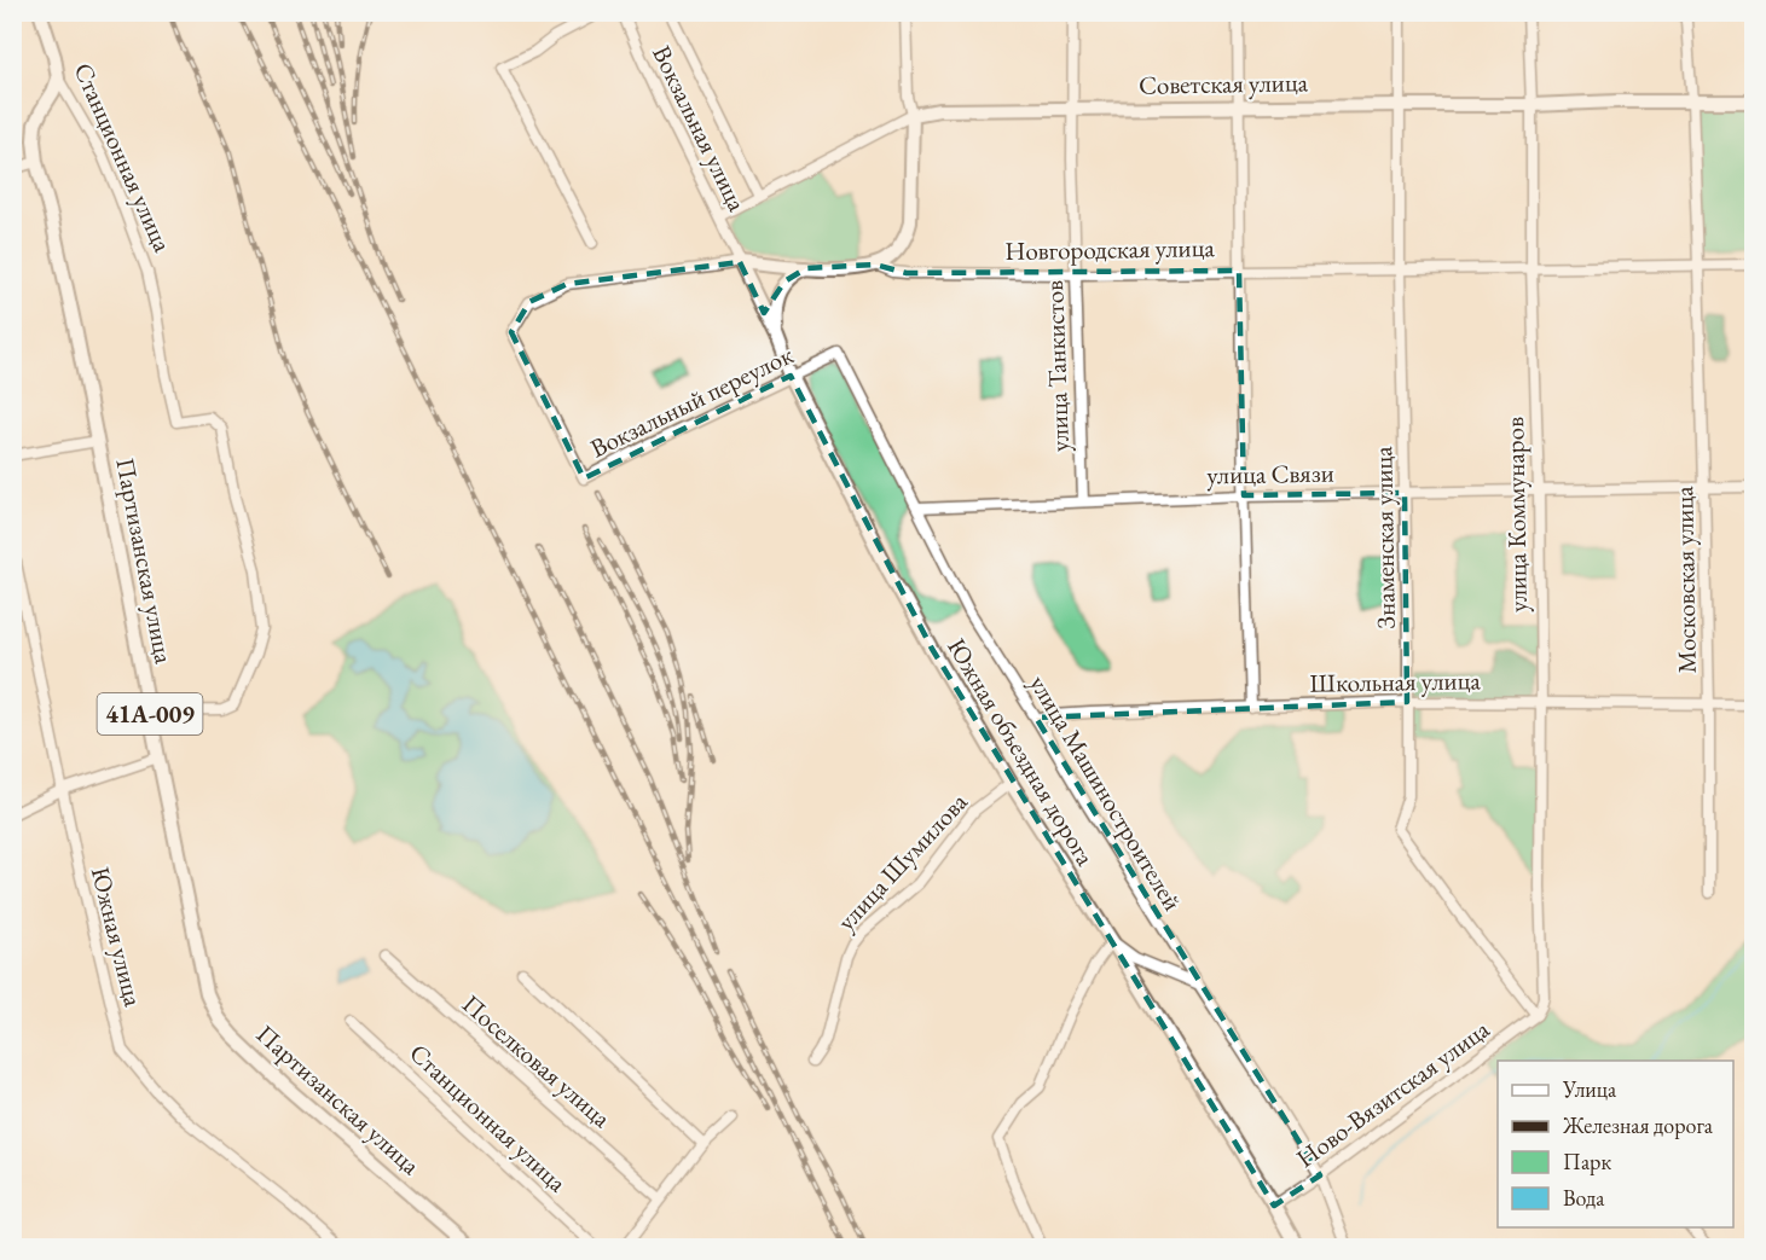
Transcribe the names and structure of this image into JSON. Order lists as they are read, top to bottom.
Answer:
{
  "streets": {
    "main road": [
      "Советская улица",
      "Станционная улица",
      "Новгородская улица",
      "Партизанская улица",
      "41А-009",
      "Южная объездная дорога"
    ],
    "street": [
      "Вокзальная улица",
      "улица Танкистов",
      "Вокзальный переулок",
      "улица Связи",
      "улица Коммунаров",
      "Знаменская улица",
      "Московская улица",
      "Школьная улица",
      "улица Машиностроителей",
      "улица Шумилова",
      "Южная улица",
      "Поселковая улица",
      "Ново-Вязитская улица"
    ]
  },
  "crossings": [
    ["Советская улица", "Вокзальная улица"],
    ["Советская улица", "улица Танкистов"],
    ["Советская улица", "улица Коммунаров"],
    ["Советская улица", "Знаменская улица"],
    ["Советская улица", "Московская улица"],
    ["Вокзальная улица", "Новгородская улица"],
    ["Вокзальная улица", "Южная объездная дорога"],
    ["Станционная улица", "Партизанская улица"],
    ["Новгородская улица", "улица Танкистов"],
    ["Новгородская улица", "Вокзальный переулок"],
    ["Новгородская улица", "улица Коммунаров"],
    ["Новгородская улица", "Знаменская улица"],
    ["Новгородская улица", "Московская улица"],
    ["Новгородская улица", "Южная объездная дорога"],
    ["улица Танкистов", "улица Связи"],
    ["Вокзальный переулок", "Южная объездная дорога"],
    ["Вокзальный переулок", "улица Машиностроителей"],
    ["улица Связи", "улица Коммунаров"],
    ["улица Связи", "Знаменская улица"],
    ["улица Связи", "Московская улица"],
    ["улица Связи", "улица Машиностроителей"],
    ["улица Коммунаров", "Знаменская улица"],
    ["улица Коммунаров", "Школьная улица"],
    ["улица Коммунаров", "Ново-Вязитская улица"],
    ["Знаменская улица", "Школьная улица"],
    ["Знаменская улица", "Ново-Вязитская улица"],
    ["Московская улица", "Школьная улица"],
    ["Школьная улица", "улица Машиностроителей"],
    ["Южная объездная дорога", "улица Шумилова"],
    ["Южная объездная дорога", "Ново-Вязитская улица"],
    ["улица Машиностроителей", "Ново-Вязитская улица"]
  ],
  "legend": [
    "Улица",
    "Железная дорога",
    "Парк",
    "Вода"
  ]
}
